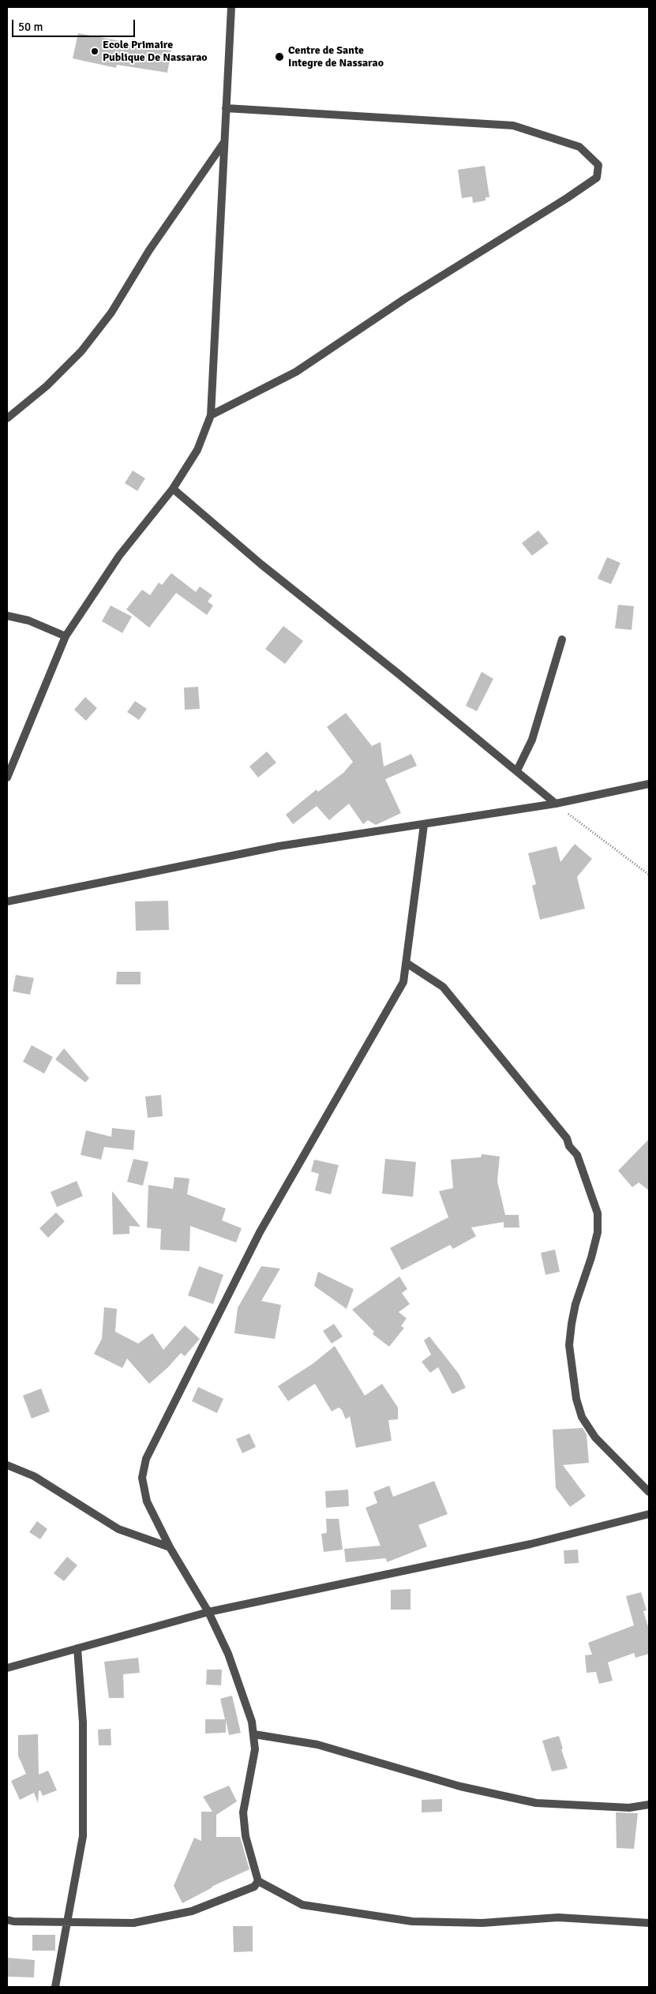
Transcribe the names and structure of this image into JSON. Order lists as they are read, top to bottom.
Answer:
{
  "places": ["Ecole Primaire Publique De Nassarao", "Centre de Sante Integre de Nassarao"],
  "scale_bar": "50 m"
}
